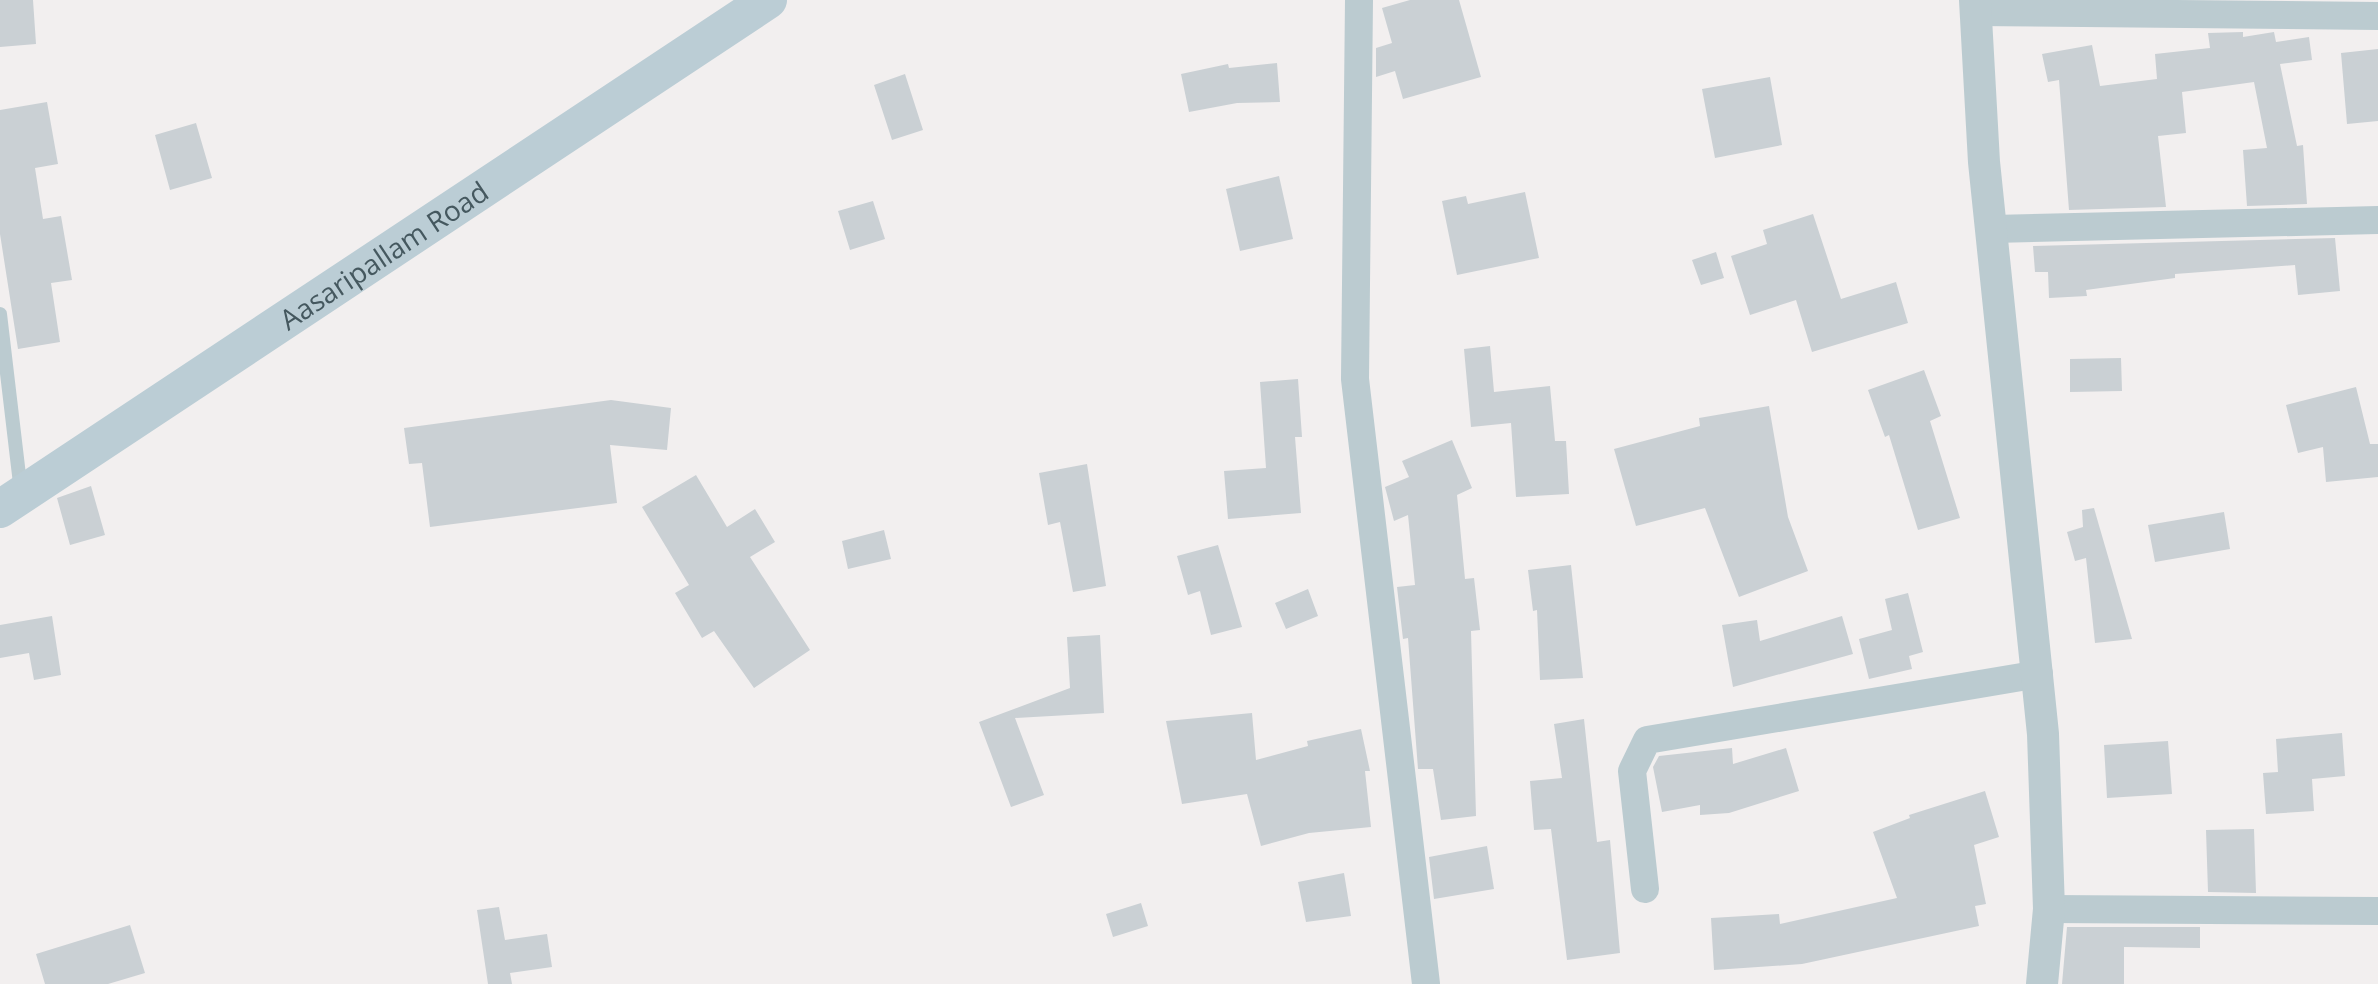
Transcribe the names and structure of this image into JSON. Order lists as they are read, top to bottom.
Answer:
{
  "streets": {
    "main road": ["Aasaripallam Road"]
  }
}
